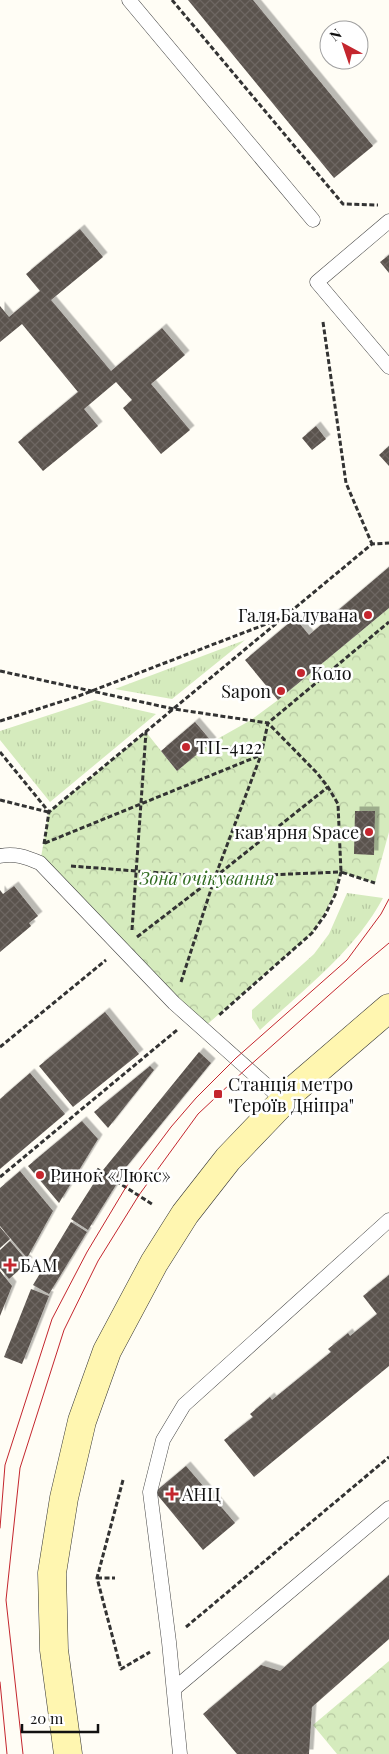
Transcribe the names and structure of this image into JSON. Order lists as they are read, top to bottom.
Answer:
{
  "parks": ["Зона очікування"],
  "places": {
    "other": [
      "Галя Балувана",
      "Коло",
      "Sapon",
      "ТП-4122",
      "кав'ярня Space",
      "Ринок «Люкс»"
    ],
    "transit": ["Станція метро \"Героїв Дніпра\""],
    "health": ["БАМ", "АНЦ"]
  },
  "scale_bar": "20 m",
  "north": "top left"
}
